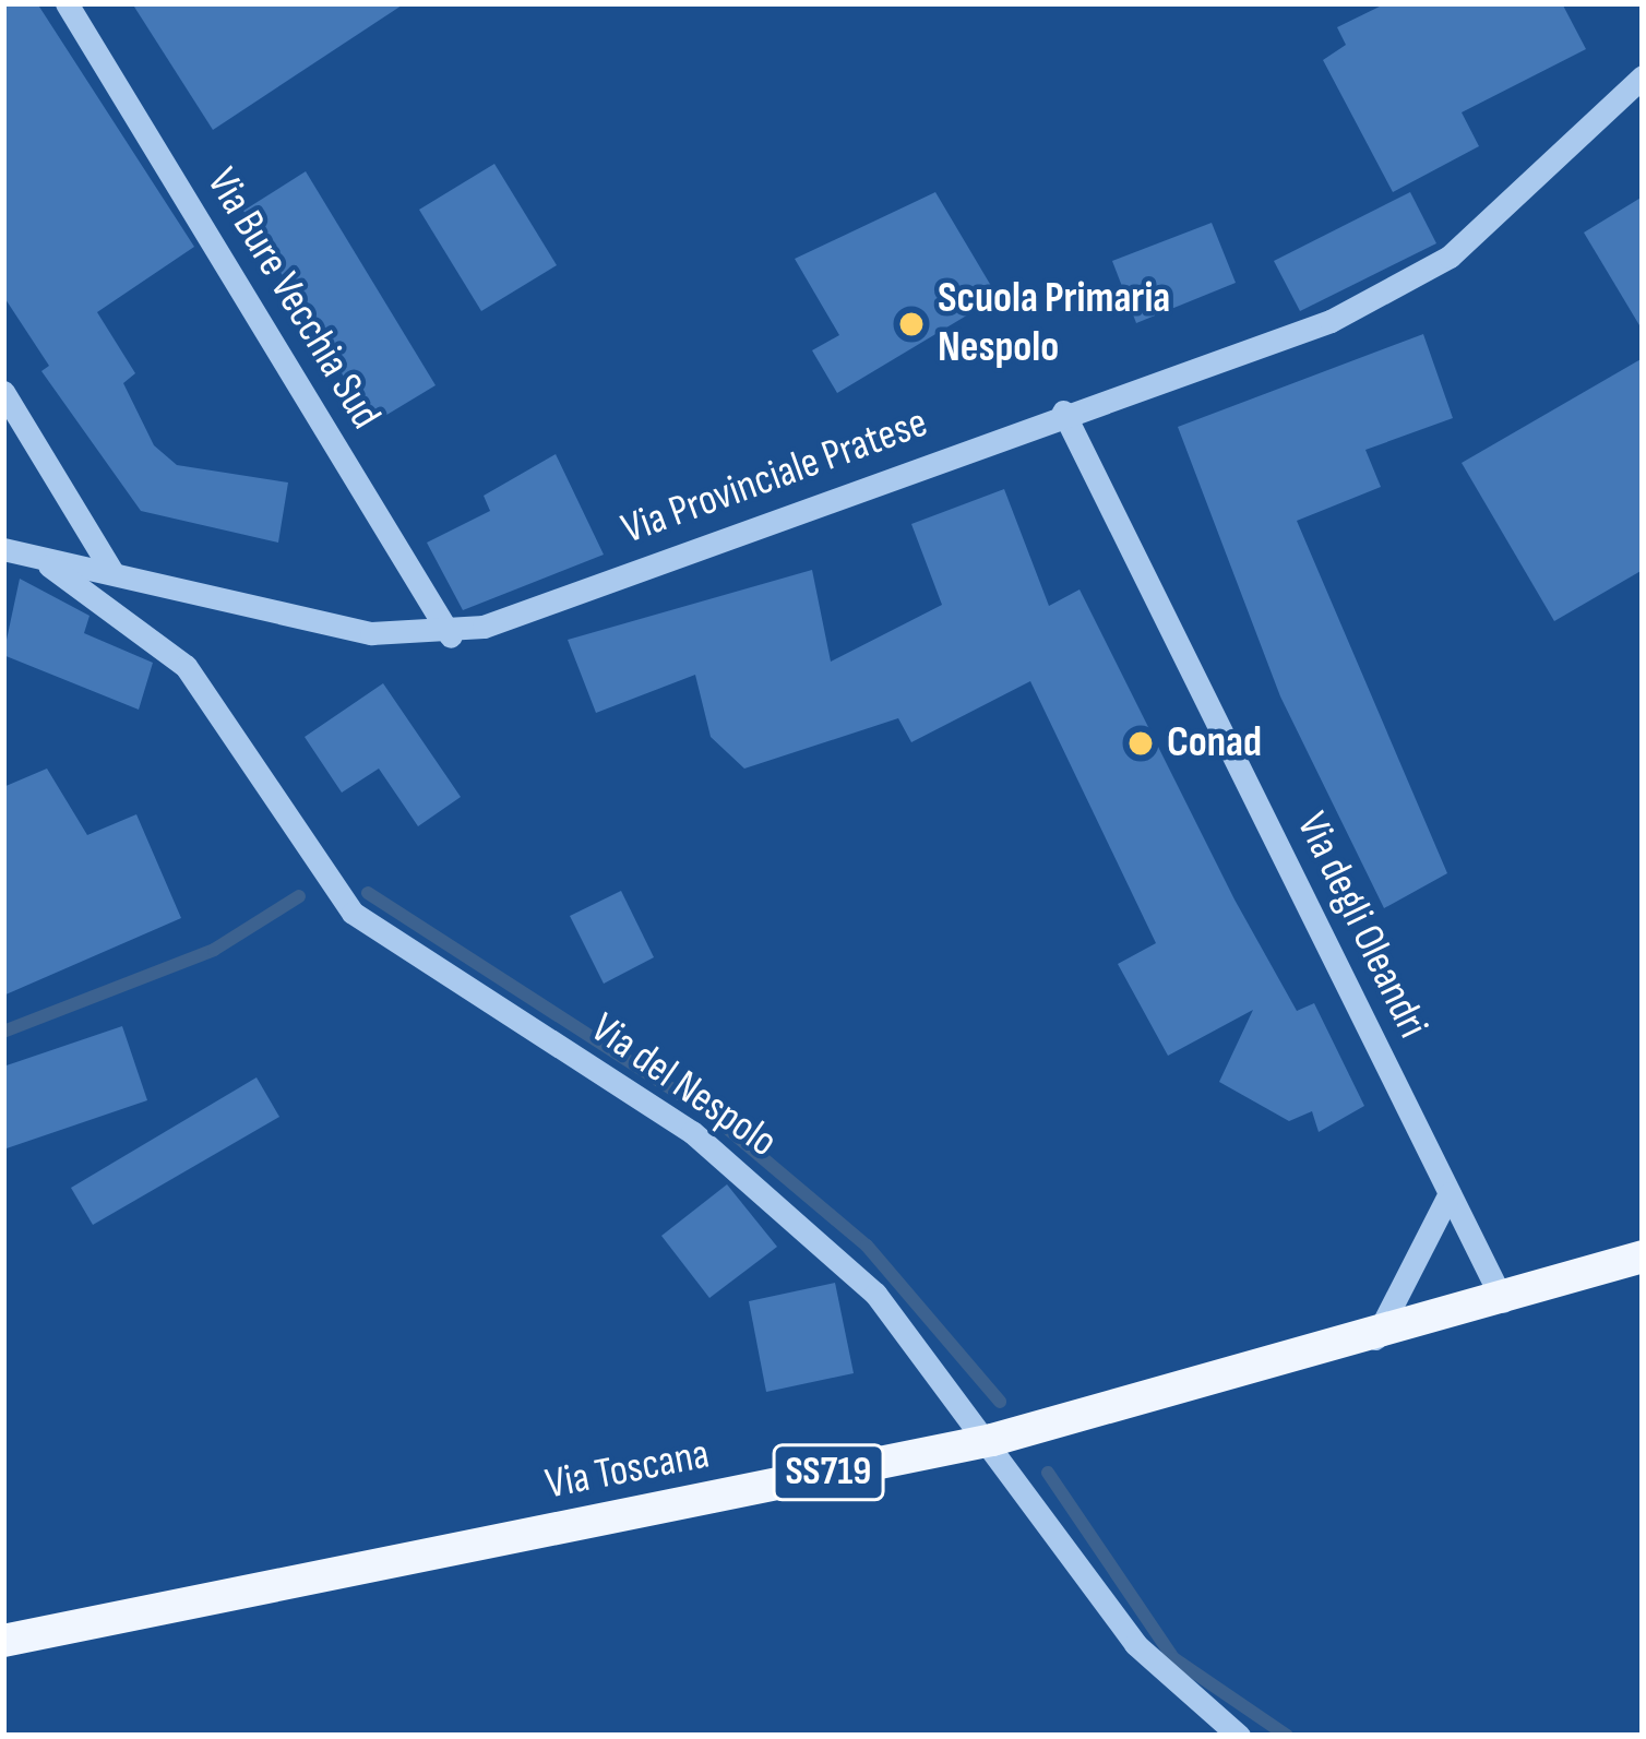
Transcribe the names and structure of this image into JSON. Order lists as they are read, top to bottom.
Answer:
{
  "streets": {
    "main road": ["Via Toscana", "SS719"],
    "street": [
      "Via Bure Vecchia Sud",
      "Via Provinciale Pratese",
      "Via degli Oleandri",
      "Via del Nespolo"
    ]
  },
  "crossings": [
    ["Via Bure Vecchia Sud", "Via Provinciale Pratese"],
    ["Via Provinciale Pratese", "Via degli Oleandri"],
    ["Via Provinciale Pratese", "Via del Nespolo"],
    ["Via degli Oleandri", "Via Toscana"],
    ["Via del Nespolo", "Via Toscana"]
  ],
  "places": ["Scuola Primaria Nespolo", "Conad"]
}
